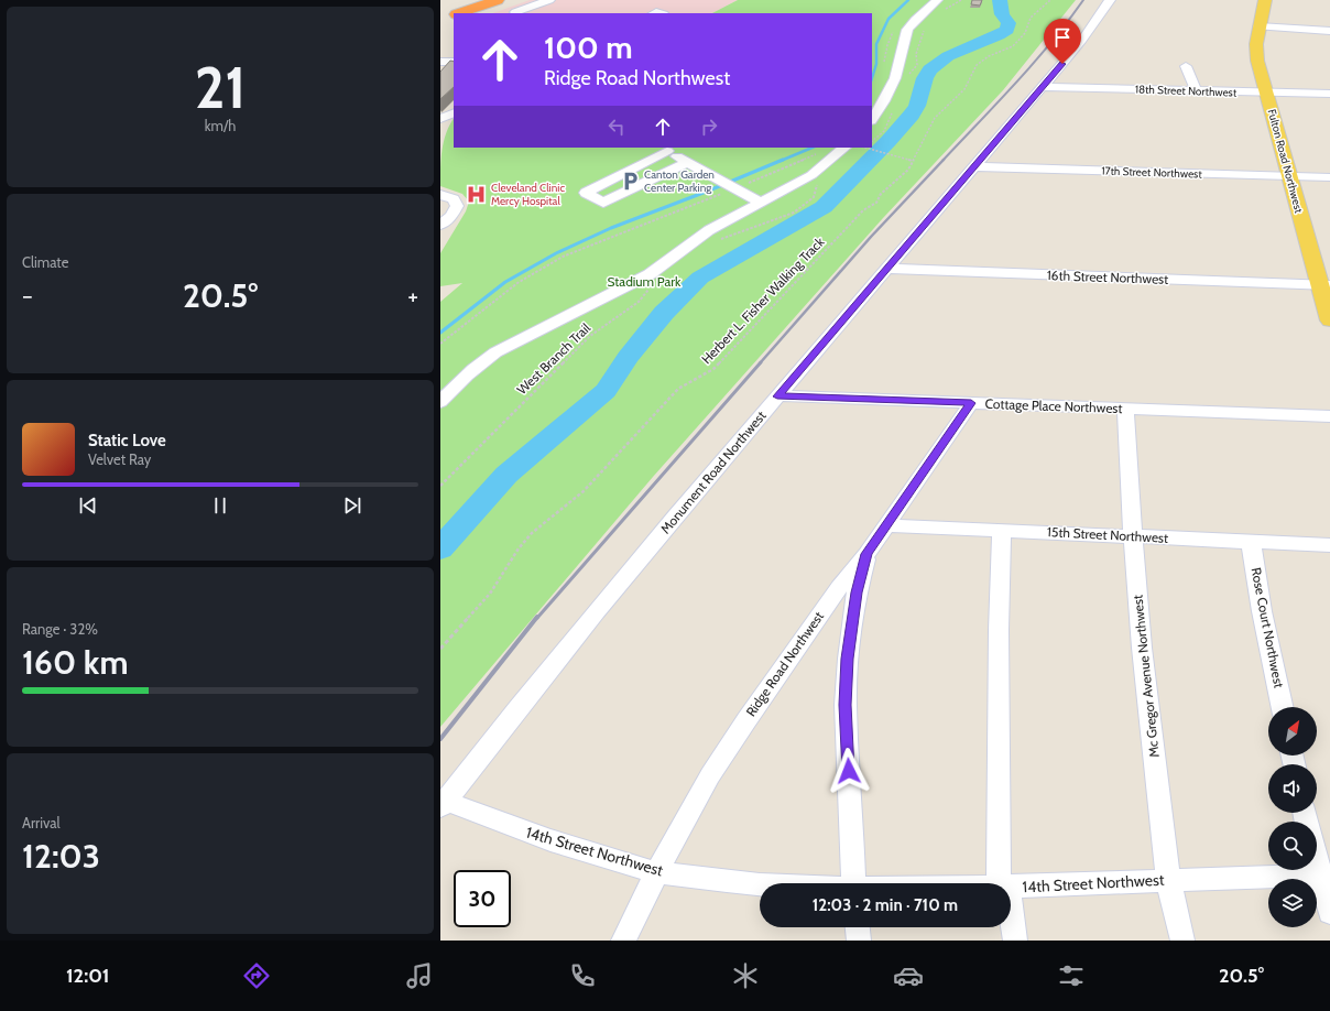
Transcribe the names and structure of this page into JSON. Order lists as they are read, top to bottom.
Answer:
{
  "streets": {
    "main road": ["Fulton Road Northwest"],
    "street": [
      "18th Street Northwest",
      "17th Street Northwest",
      "16th Street Northwest",
      "Cottage Place Northwest",
      "Monument Road Northwest",
      "15th Street Northwest",
      "Rose Court Northwest",
      "Ridge Road Northwest",
      "Mc Gregor Avenue Northwest",
      "14th Street Northwest"
    ],
    "path": ["Herbert L. Fisher Walking Track", "West Branch Trail"]
  },
  "crossings": [
    ["18th Street Northwest", "Fulton Road Northwest"],
    ["18th Street Northwest", "Monument Road Northwest"],
    ["Fulton Road Northwest", "17th Street Northwest"],
    ["Fulton Road Northwest", "16th Street Northwest"],
    ["17th Street Northwest", "Monument Road Northwest"],
    ["16th Street Northwest", "Monument Road Northwest"],
    ["Cottage Place Northwest", "Monument Road Northwest"],
    ["Cottage Place Northwest", "Ridge Road Northwest"],
    ["Cottage Place Northwest", "Mc Gregor Avenue Northwest"],
    ["Monument Road Northwest", "14th Street Northwest"],
    ["15th Street Northwest", "Rose Court Northwest"],
    ["15th Street Northwest", "Ridge Road Northwest"],
    ["15th Street Northwest", "Mc Gregor Avenue Northwest"],
    ["Ridge Road Northwest", "14th Street Northwest"],
    ["Mc Gregor Avenue Northwest", "14th Street Northwest"]
  ],
  "parks": ["Stadium Park"],
  "places": {
    "parking": ["Canton Garden Center Parking"],
    "hospital": ["Cleveland Clinic Mercy Hospital"]
  },
  "north": "top right",
  "page": {
    "tile": [
      ["21", "km/h"],
      "Climate",
      ["Range · 32%", "160 km"],
      ["Arrival", "12:03"]
    ],
    "turn": ["100 m", "Ridge Road Northwest"],
    "heat": ["−", "20.5°", "+"],
    "song": ["Static Love", "Velvet Ray"],
    "limit": "30",
    "trip": "12:03 · 2 min · 710 m",
    "tabs": ["12:01", "20.5°"]
  }
}
